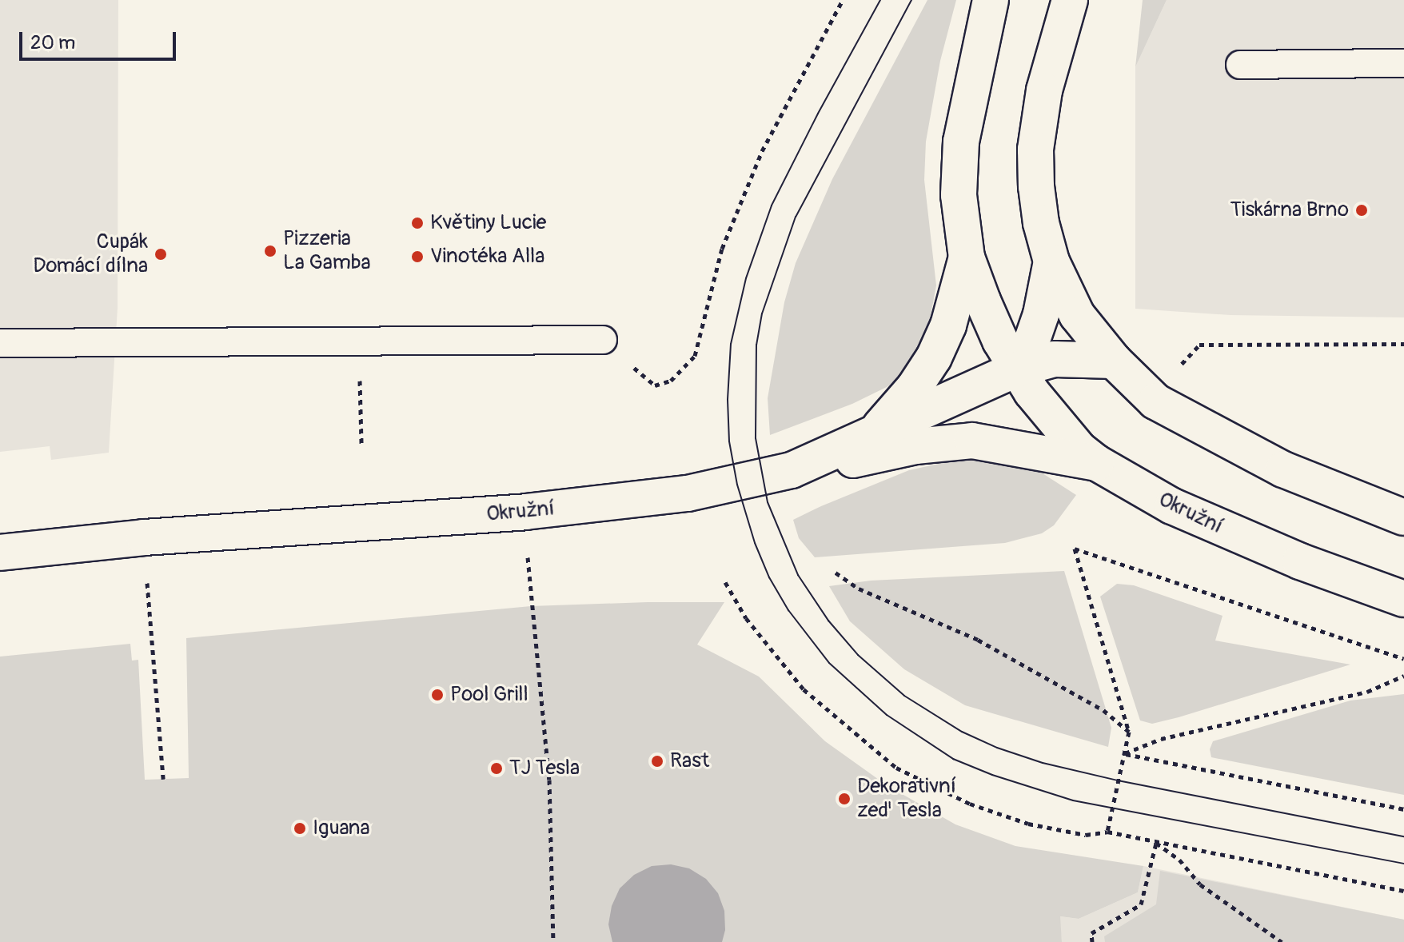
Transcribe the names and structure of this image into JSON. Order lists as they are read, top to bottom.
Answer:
{
  "streets": {
    "street": ["Okružní"]
  },
  "places": [
    "Tiskárna Brno",
    "Květiny Lucie",
    "Pizzeria La Gamba",
    "Cupák Domácí dílna",
    "Vinotéka Alla",
    "Pool Grill",
    "Rast",
    "TJ Tesla",
    "Dekorativní zeď Tesla",
    "Iguana"
  ],
  "scale_bar": "20 m"
}
